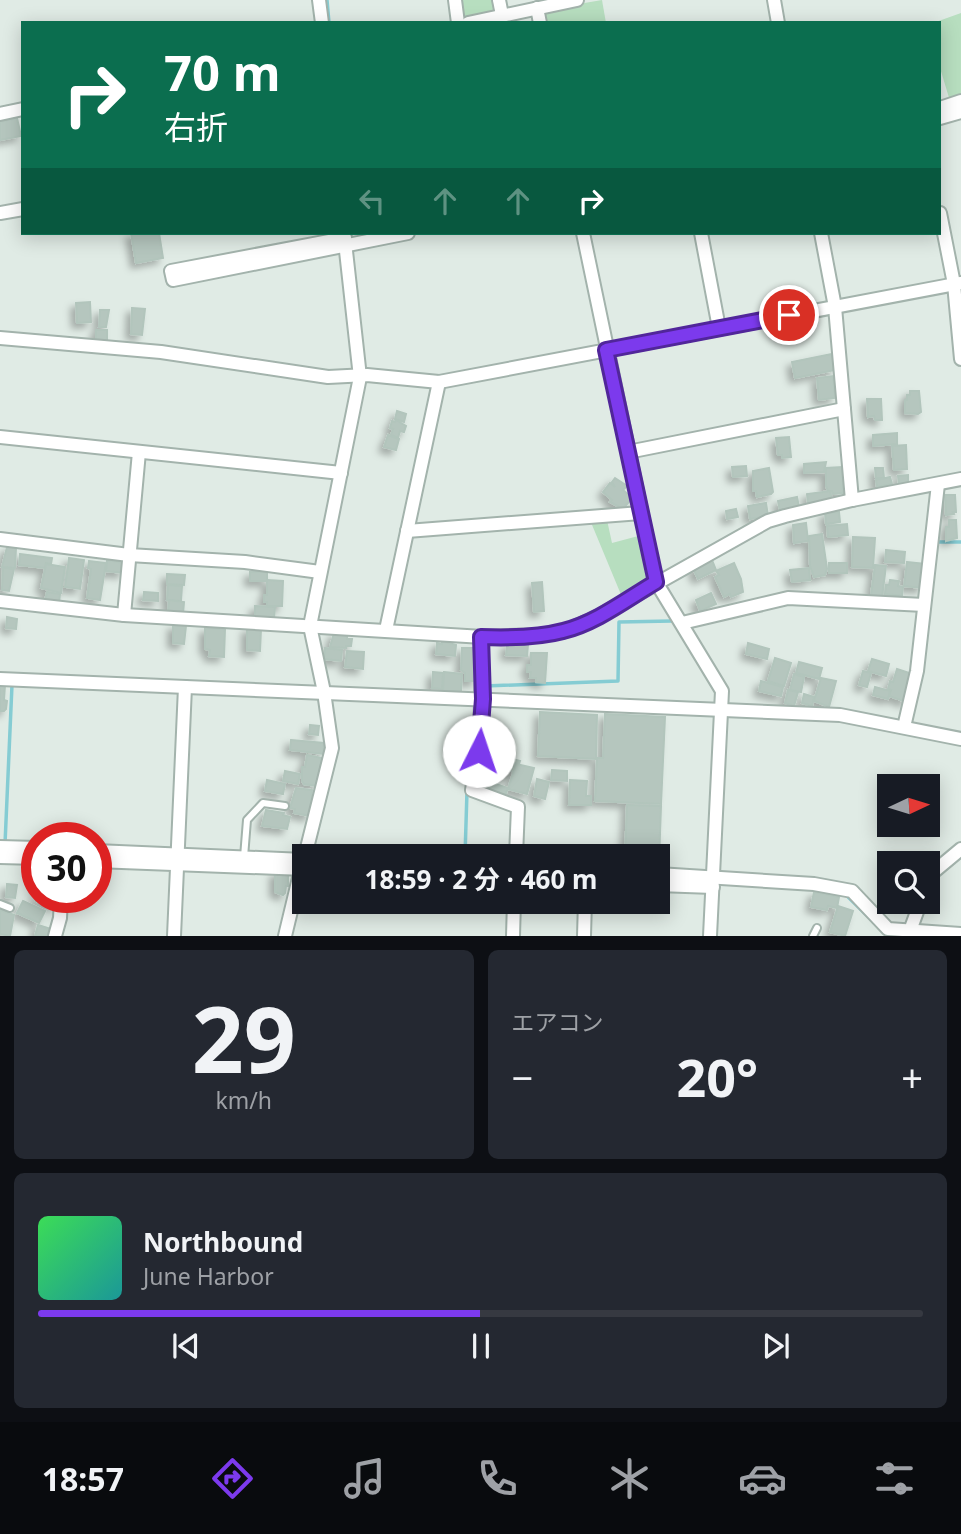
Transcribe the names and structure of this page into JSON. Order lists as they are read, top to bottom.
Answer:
{
  "north": "right",
  "page": {
    "turn": ["70 m", "右折"],
    "limit": "30",
    "trip": "18:59 · 2 分 · 460 m",
    "tile": [
      ["29", "km/h"],
      "エアコン"
    ],
    "heat": ["−", "20°", "+"],
    "song": ["Northbound", "June Harbor"],
    "tabs": "18:57"
  }
}
